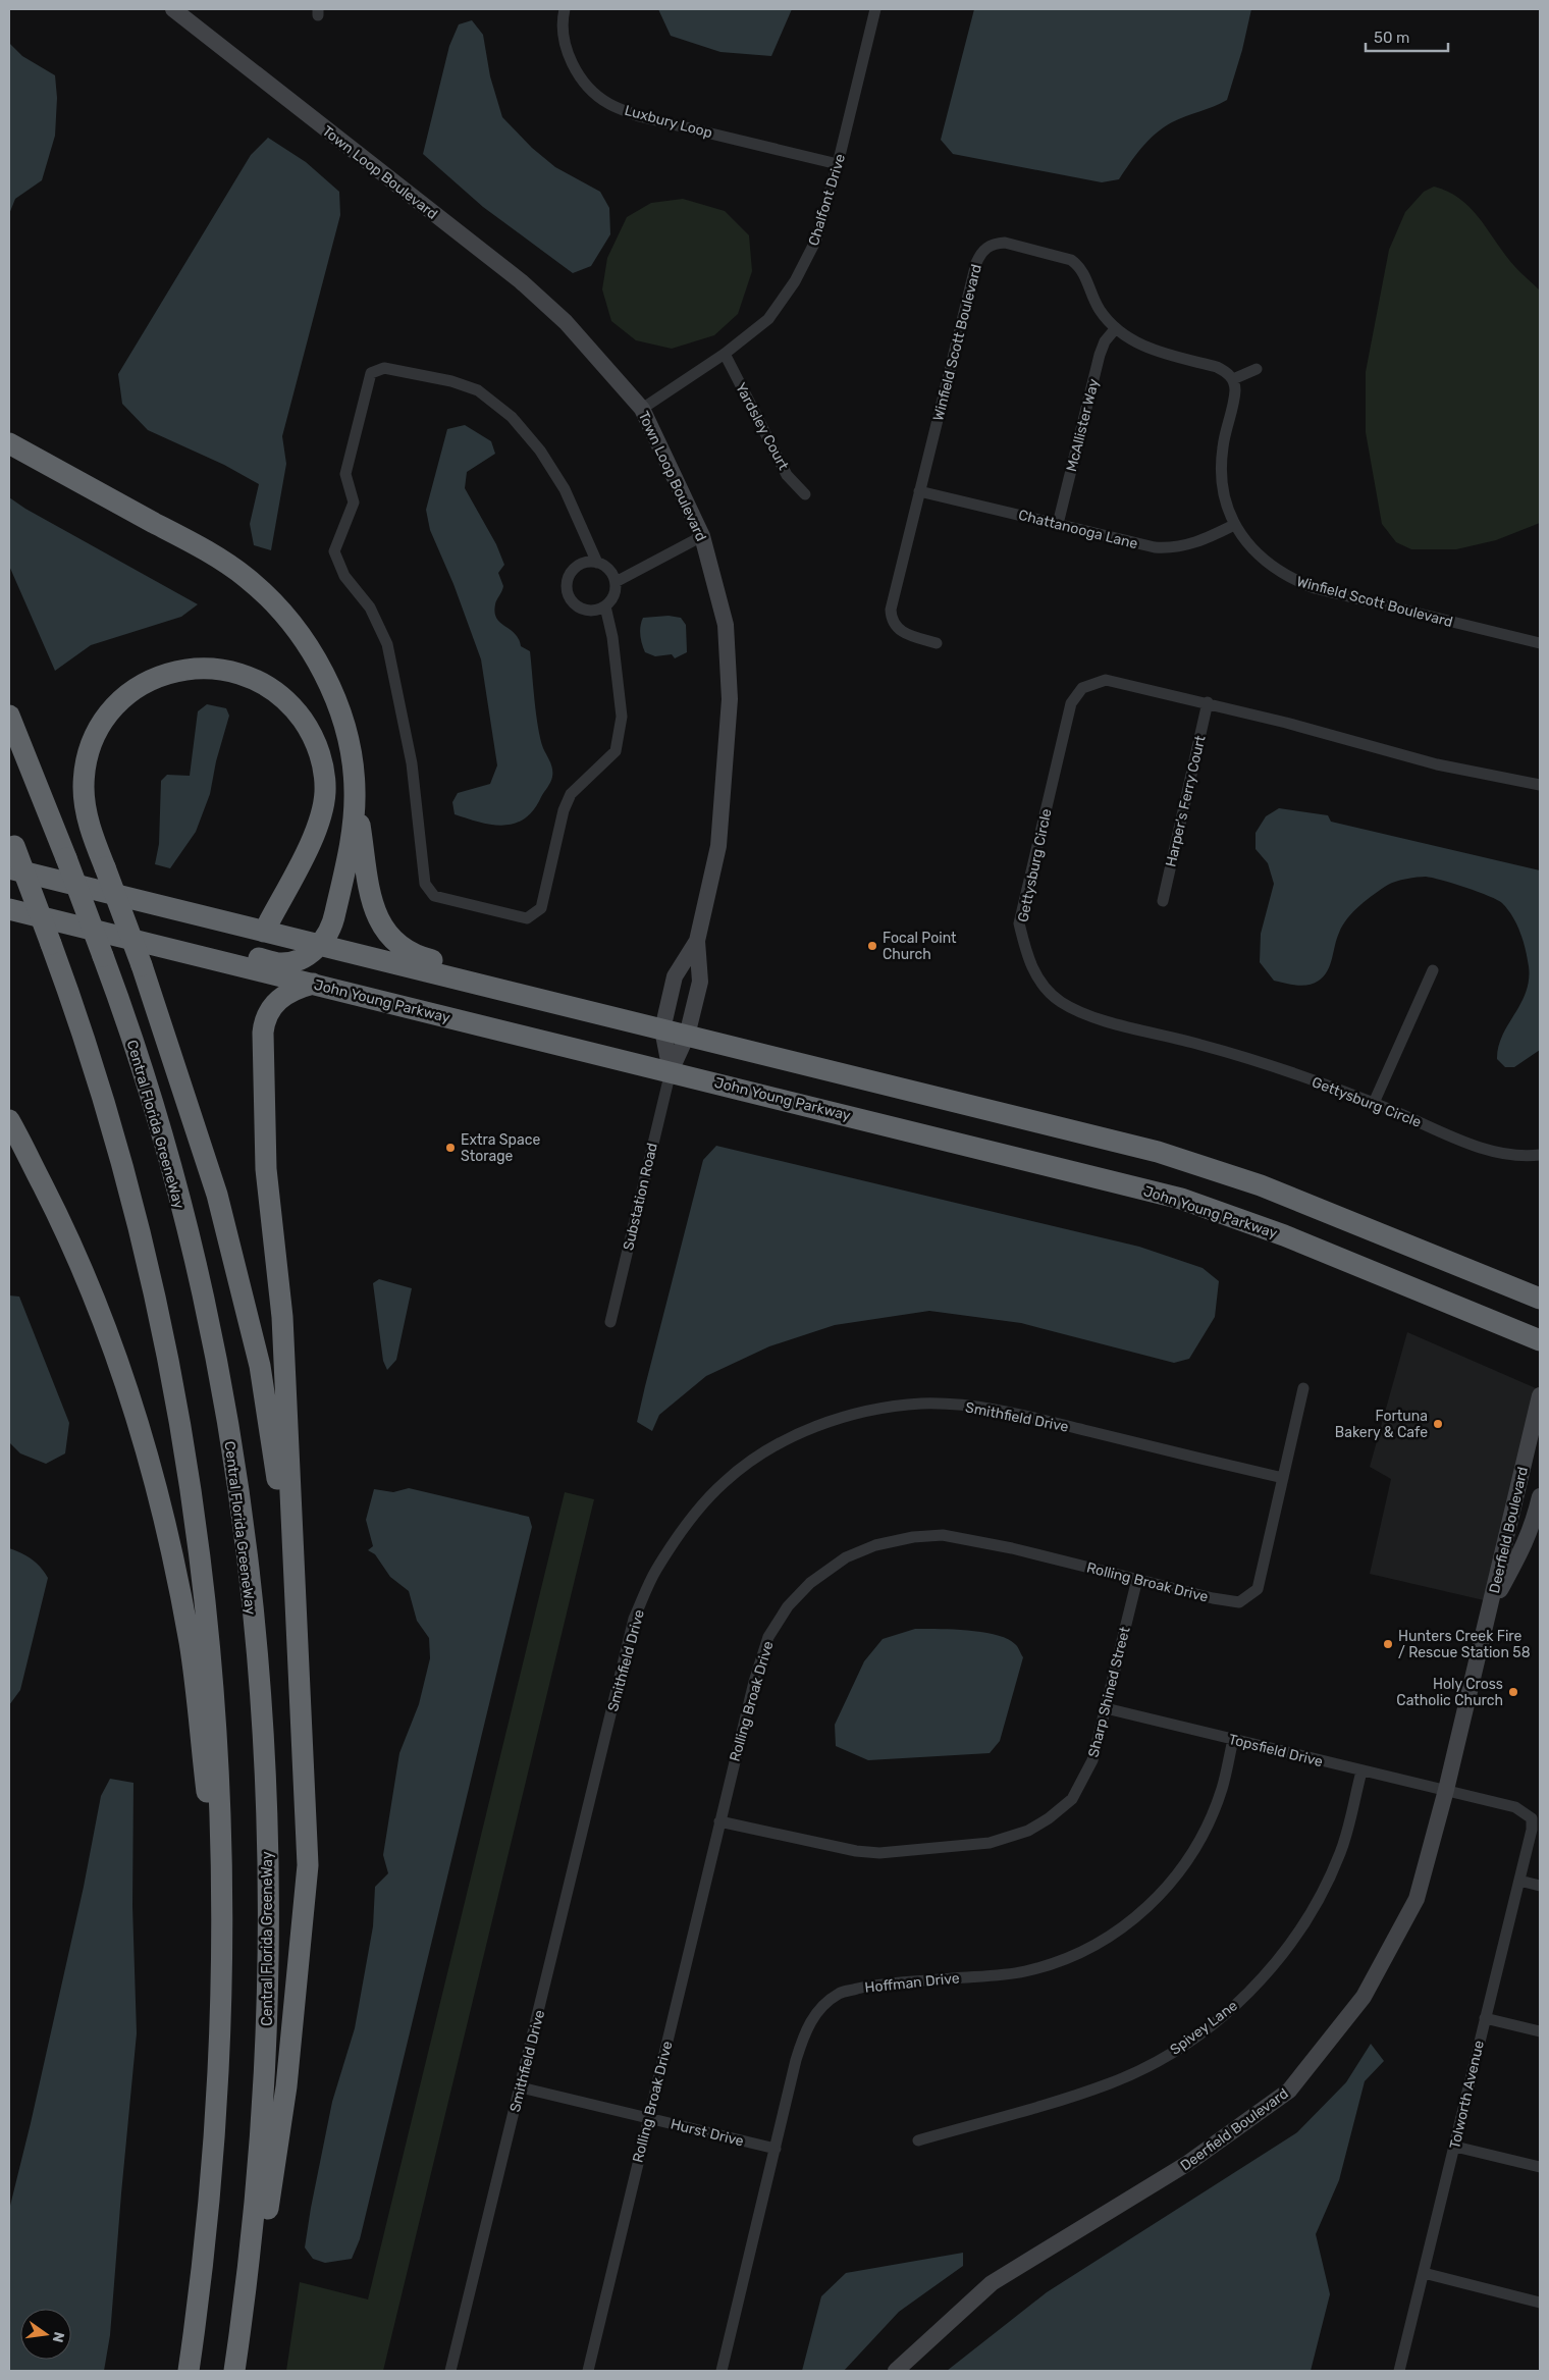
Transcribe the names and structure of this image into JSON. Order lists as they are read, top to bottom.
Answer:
{
  "streets": {
    "highway": ["John Young Parkway", "Central Florida GreeneWay"],
    "street": [
      "Luxbury Loop",
      "Town Loop Boulevard",
      "Chalfont Drive",
      "Winfield Scott Boulevard",
      "McAllister Way",
      "Yardsley Court",
      "Chattanooga Lane",
      "Harper's Ferry Court",
      "Gettysburg Circle",
      "Substation Road",
      "Smithfield Drive",
      "Deerfield Boulevard",
      "Rolling Broak Drive",
      "Sharp Shined Street",
      "Topsfield Drive",
      "Hoffman Drive",
      "Spivey Lane",
      "Tolworth Avenue",
      "Hurst Drive"
    ]
  },
  "crossings": [
    ["Luxbury Loop", "Chalfont Drive"],
    ["Town Loop Boulevard", "Chalfont Drive"],
    ["Town Loop Boulevard", "John Young Parkway"],
    ["Town Loop Boulevard", "Substation Road"],
    ["Chalfont Drive", "Yardsley Court"],
    ["Winfield Scott Boulevard", "McAllister Way"],
    ["Winfield Scott Boulevard", "Chattanooga Lane"],
    ["McAllister Way", "Chattanooga Lane"],
    ["Harper's Ferry Court", "Gettysburg Circle"],
    ["John Young Parkway", "Substation Road"],
    ["Smithfield Drive", "Rolling Broak Drive"],
    ["Smithfield Drive", "Hurst Drive"],
    ["Deerfield Boulevard", "Topsfield Drive"],
    ["Rolling Broak Drive", "Sharp Shined Street"],
    ["Rolling Broak Drive", "Hurst Drive"],
    ["Sharp Shined Street", "Topsfield Drive"],
    ["Topsfield Drive", "Hoffman Drive"],
    ["Topsfield Drive", "Spivey Lane"],
    ["Topsfield Drive", "Tolworth Avenue"],
    ["Hoffman Drive", "Hurst Drive"]
  ],
  "places": [
    "Focal Point Church",
    "Extra Space Storage",
    "Fortuna Bakery & Cafe",
    "Hunters Creek Fire / Rescue Station 58",
    "Holy Cross Catholic Church"
  ],
  "scale_bar": "50 m",
  "north": "right"
}
